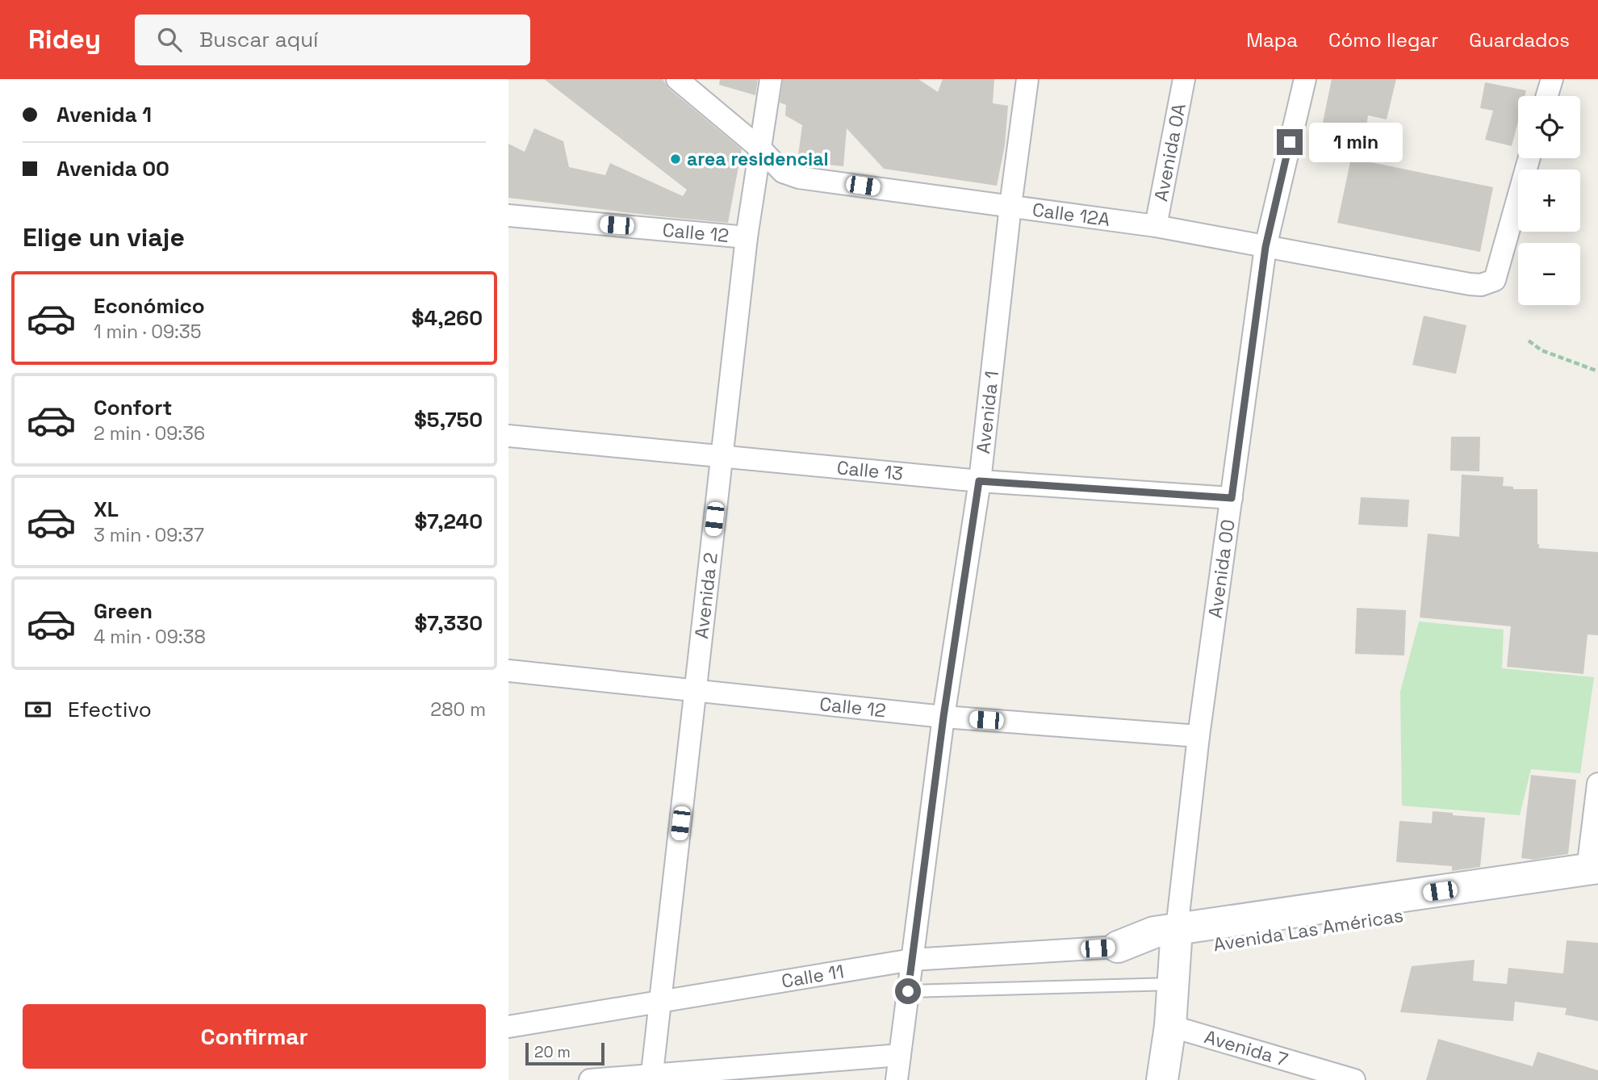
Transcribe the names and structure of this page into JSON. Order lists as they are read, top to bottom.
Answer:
{
  "streets": {
    "street": [
      "Avenida 0A",
      "Calle 12A",
      "Calle 12",
      "Avenida 1",
      "Calle 13",
      "Avenida 00",
      "Avenida 2",
      "Calle 11",
      "Avenida 7"
    ]
  },
  "crossings": [
    ["Avenida 0A", "Calle 12A"],
    ["Calle 12A", "Avenida 1"],
    ["Calle 12A", "Avenida 00"],
    ["Calle 12A", "Avenida 2"],
    ["Calle 12", "Avenida 1"],
    ["Calle 12", "Avenida 00"],
    ["Calle 12", "Avenida 2"],
    ["Avenida 1", "Calle 13"],
    ["Avenida 1", "Calle 11"],
    ["Calle 13", "Avenida 00"],
    ["Calle 13", "Avenida 2"],
    ["Avenida 2", "Calle 11"]
  ],
  "places": ["area residencial"],
  "scale_bar": "20 m",
  "page": {
    "header": "Ridey",
    "search": "Buscar aquí",
    "nav": ["Mapa", "Cómo llegar", "Guardados"],
    "banner": ["Avenida 1", "Avenida 00"],
    "map_buttons": ["+", "−"],
    "bubble": "1 min",
    "heading": "Elige un viaje",
    "list": [
      {
        "name": "Económico",
        "note": "1 min · 09:35",
        "value": "$4,260"
      },
      {
        "name": "Confort",
        "note": "2 min · 09:36",
        "value": "$5,750"
      },
      {
        "name": "XL",
        "note": "3 min · 09:37",
        "value": "$7,240"
      },
      {
        "name": "Green",
        "note": "4 min · 09:38",
        "value": "$7,330"
      }
    ],
    "pay": ["Efectivo", "280 m"],
    "buttons": "Confirmar",
    "scale": "20 m"
  }
}
